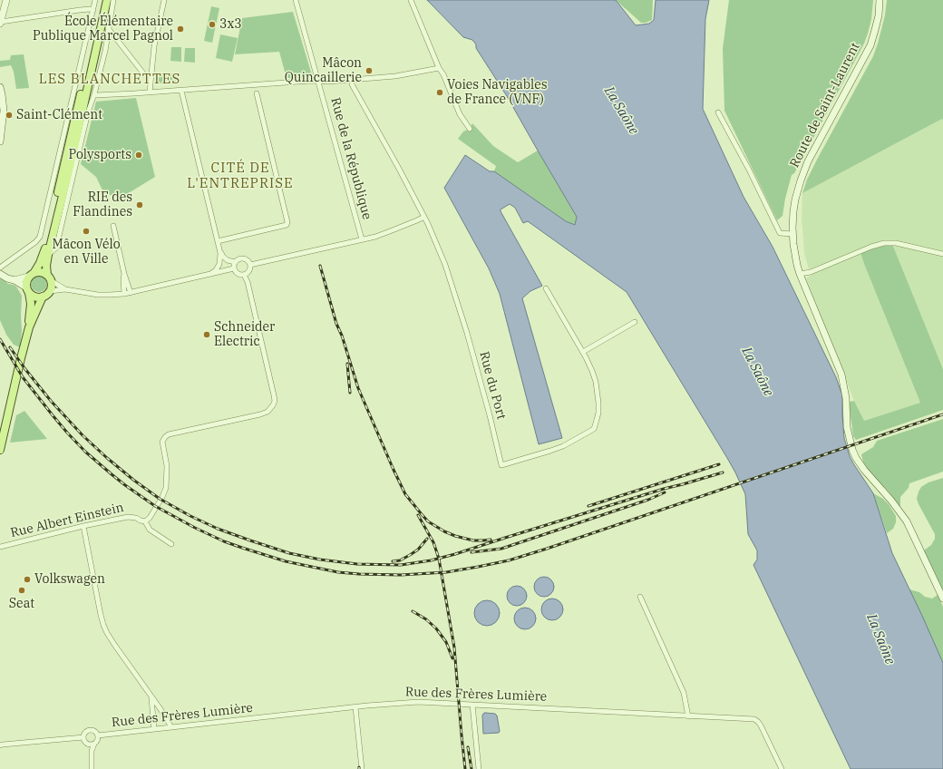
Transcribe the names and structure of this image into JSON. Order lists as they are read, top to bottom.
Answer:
{
  "streets": {
    "main road": ["Route de Saint-Laurent"],
    "street": [
      "Rue de la République",
      "Rue du Port",
      "Rue Albert Einstein",
      "Rue des Frères Lumière"
    ]
  },
  "districts": ["LES BLANCHETTES", "CITÉ DE L'ENTREPRISE"],
  "water": ["La Saône"],
  "places": [
    "3x3",
    "École Élémentaire Publique Marcel Pagnol",
    "Mâcon Quincaillerie",
    "Voies Navigables de France (VNF)",
    "Saint-Clément",
    "Polysports",
    "RIE des Flandines",
    "Mâcon Vélo en Ville",
    "Schneider Electric",
    "Volkswagen",
    "Seat"
  ]
}
